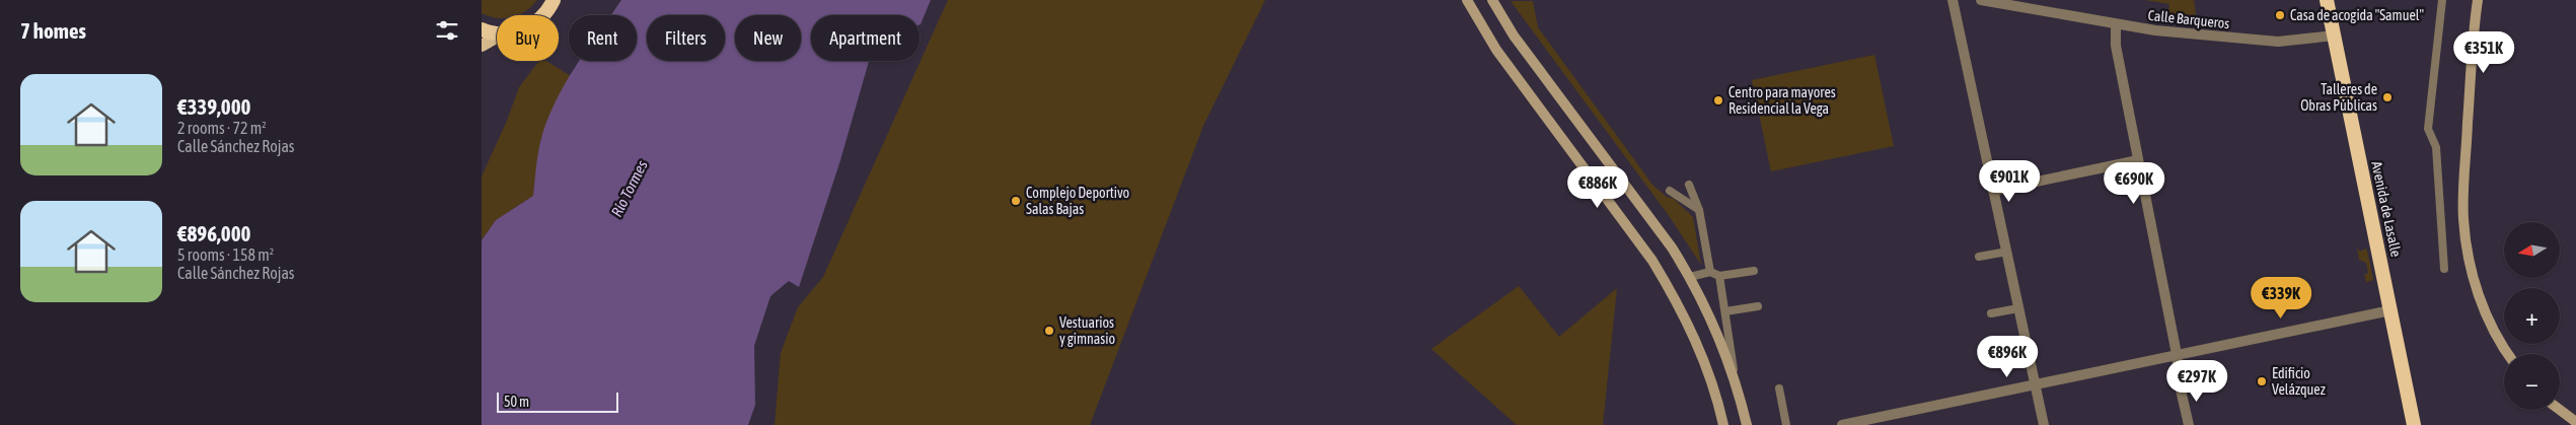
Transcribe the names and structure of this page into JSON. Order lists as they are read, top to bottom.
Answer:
{
  "streets": {
    "highway": ["Avenida de Lasalle"],
    "street": ["Calle Barqueros"]
  },
  "crossings": [
    ["Calle Barqueros", "Avenida de Lasalle"]
  ],
  "water": ["Río Tormes"],
  "places": [
    "Casa de acogida \"Samuel\"",
    "Talleres de Obras Públicas",
    "Centro para mayores Residencial la Vega",
    "Complejo Deportivo Salas Bajas",
    "Vestuarios y gimnasio",
    "Edificio Velázquez"
  ],
  "scale_bar": "50 m",
  "north": "left",
  "page": {
    "heading": "7 homes",
    "chip": [
      "Buy",
      "Rent",
      "Filters",
      "New",
      "Apartment"
    ],
    "price": [
      "€351K",
      "€901K",
      "€690K",
      "€886K",
      "€339K",
      "€896K",
      "€297K"
    ],
    "list": [
      {
        "name": "€339,000",
        "note": "2 rooms · 72 m² · Calle Sánchez Rojas"
      },
      {
        "name": "€896,000",
        "note": "5 rooms · 158 m² · Calle Sánchez Rojas"
      }
    ],
    "map_buttons": ["+", "−"],
    "scale": "50 m"
  }
}
